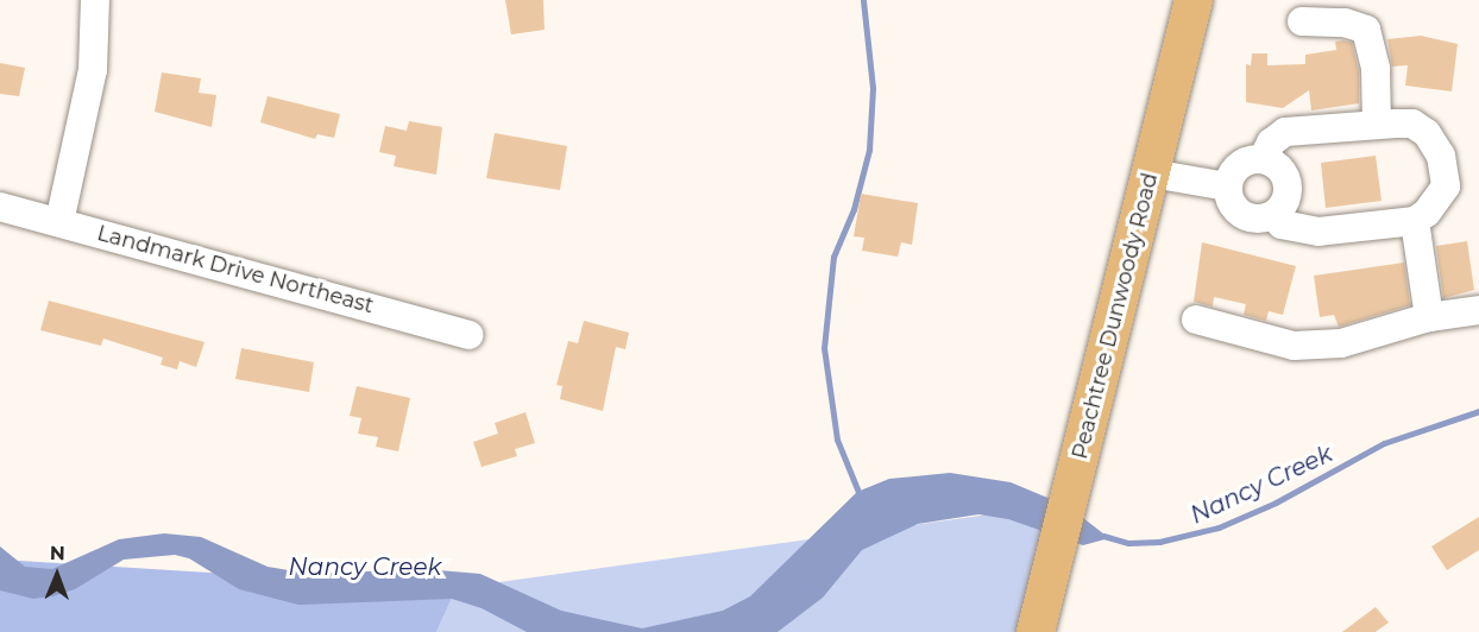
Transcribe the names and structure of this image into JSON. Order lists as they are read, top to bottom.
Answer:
{
  "streets": {
    "main road": ["Peachtree Dunwoody Road"],
    "street": ["Landmark Drive Northeast"]
  },
  "water": ["Nancy Creek"],
  "north": "top"
}
